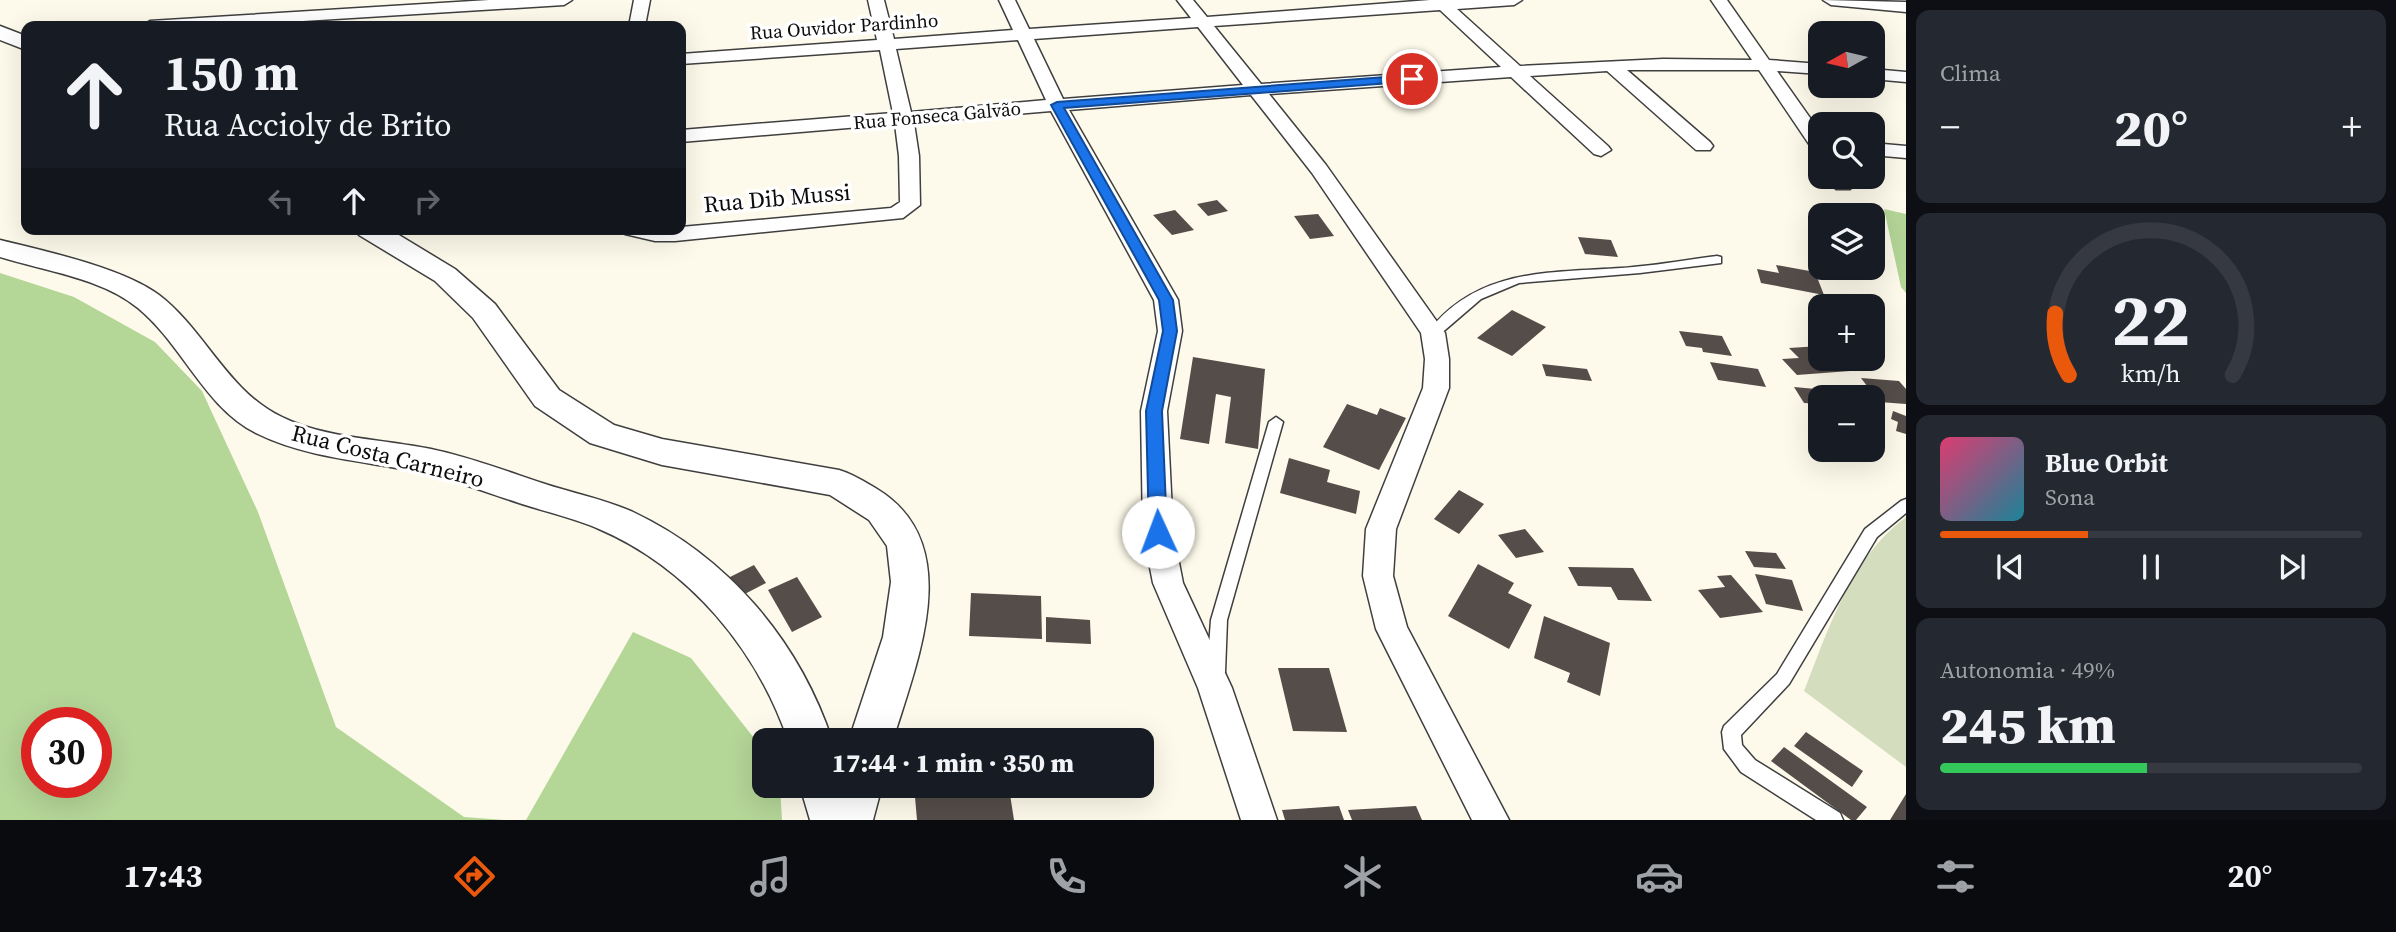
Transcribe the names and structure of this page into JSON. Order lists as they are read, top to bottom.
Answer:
{
  "streets": {
    "street": [
      "Rua Ouvidor Pardinho",
      "Rua Fonseca Galvão",
      "Rua Dib Mussi",
      "Rua Costa Carneiro"
    ]
  },
  "north": "left",
  "page": {
    "tile": [
      "Clima",
      ["Autonomia · 49%", "245 km"]
    ],
    "map_buttons": ["+", "−"],
    "turn": ["150 m", "Rua Accioly de Brito"],
    "heat": ["−", "20°", "+"],
    "song": ["Blue Orbit", "Sona"],
    "limit": "30",
    "trip": "17:44 · 1 min · 350 m",
    "tabs": ["17:43", "20°"],
    "gauge": ["22", "km/h"]
  }
}
